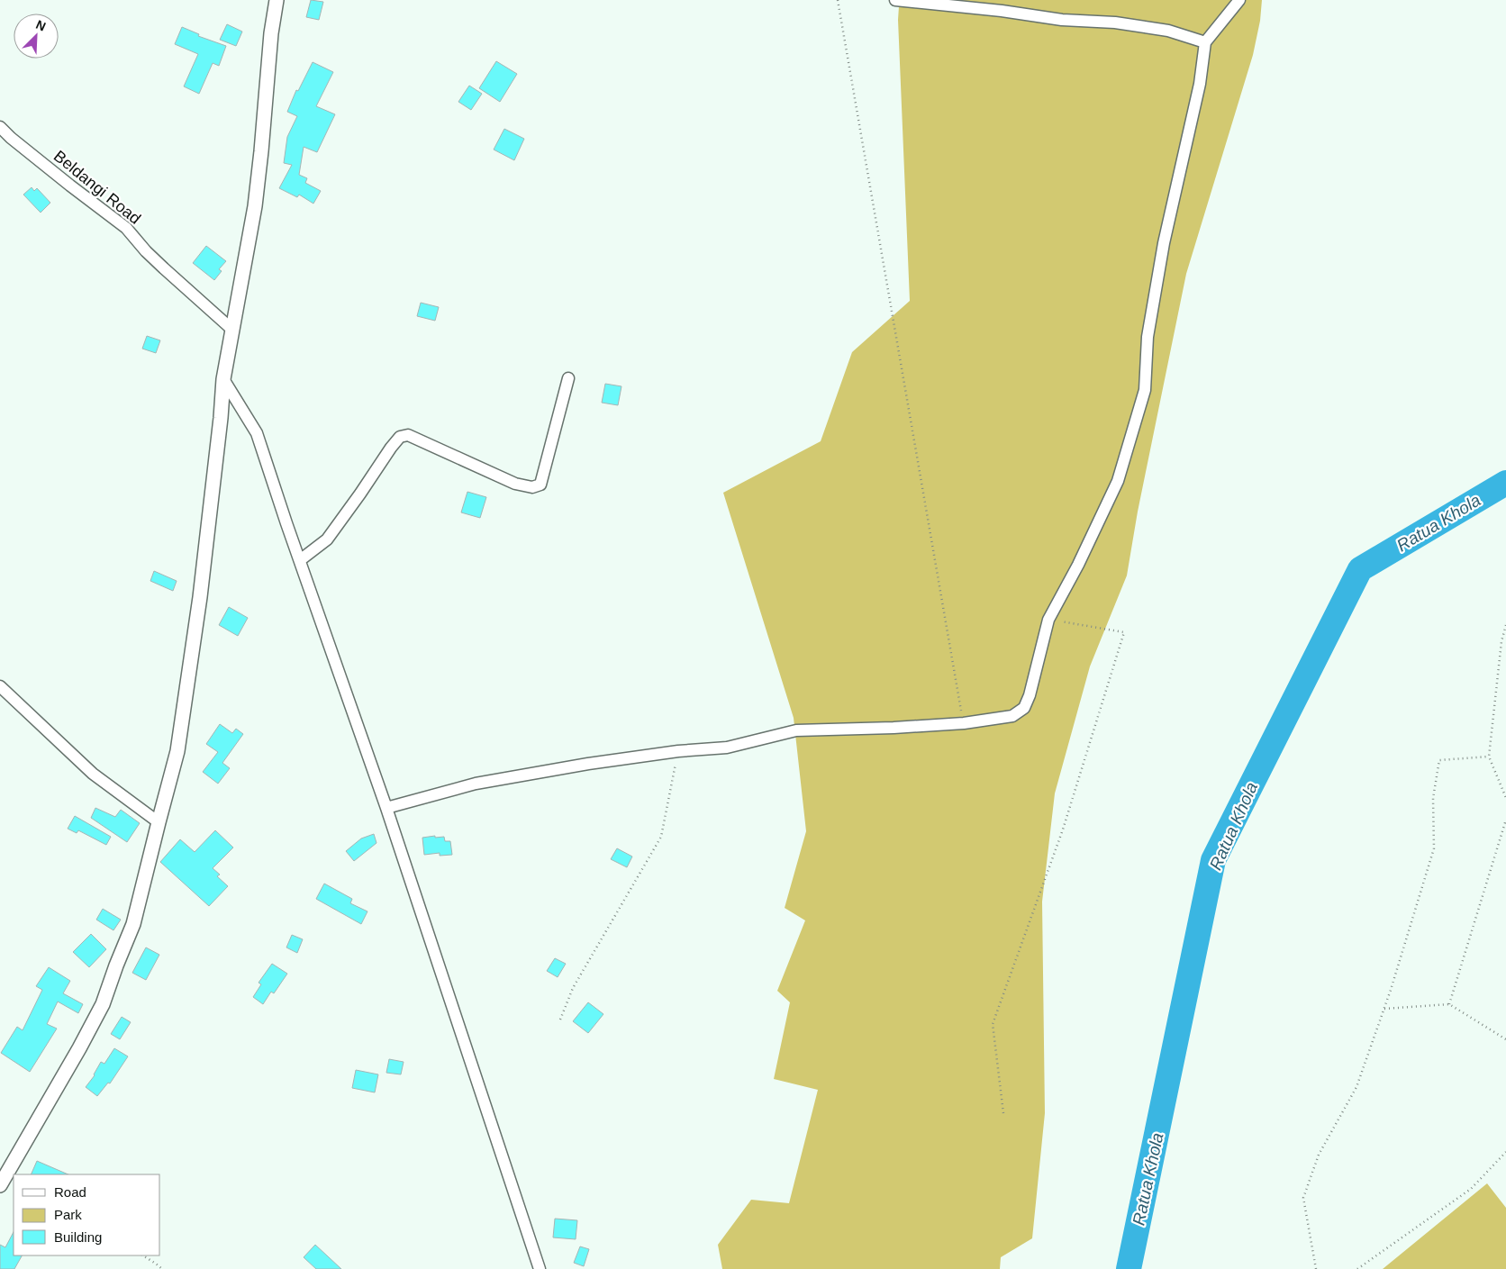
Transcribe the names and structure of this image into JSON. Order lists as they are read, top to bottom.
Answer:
{
  "streets": {
    "street": ["Beldangi Road"]
  },
  "water": ["Ratua Khola"],
  "legend": ["Road", "Park", "Building"],
  "north": "top right"
}
